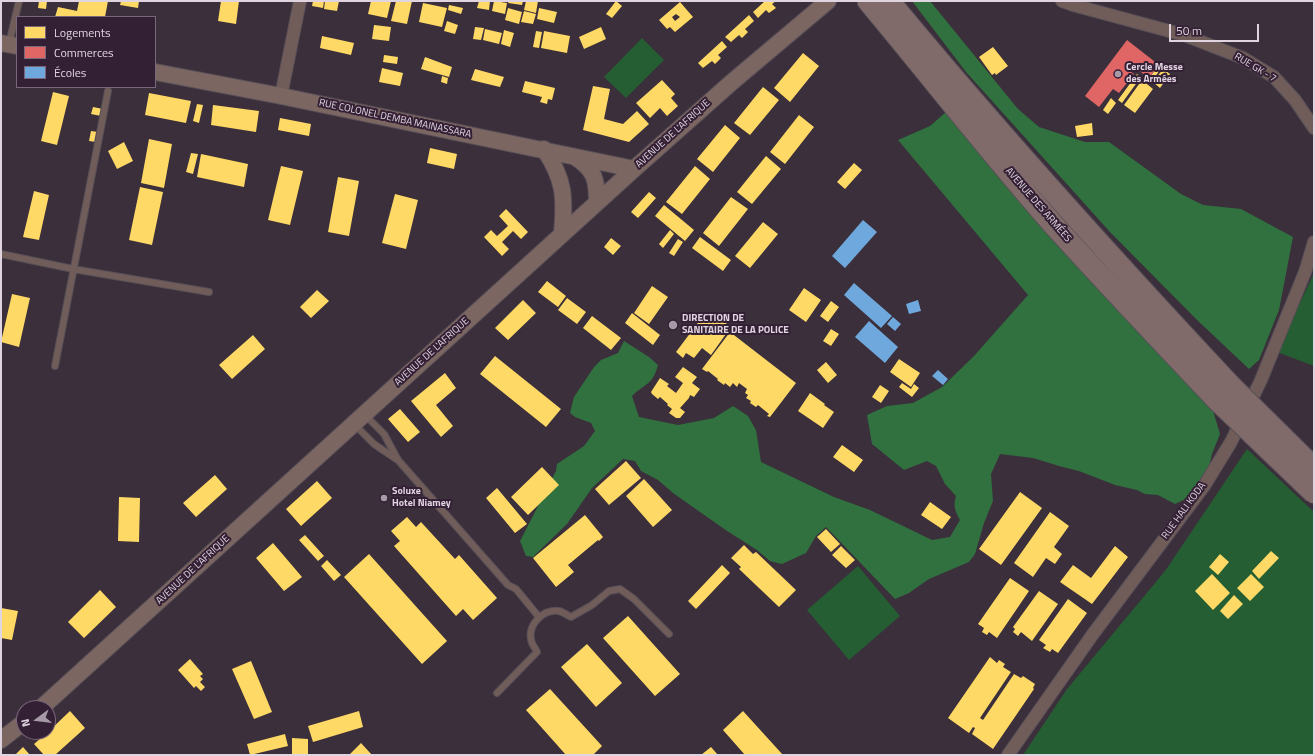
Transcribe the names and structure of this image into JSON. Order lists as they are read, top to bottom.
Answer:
{
  "streets": {
    "highway": ["AVENUE DES ARMÉES"],
    "main road": ["RUE COLONEL DEMBA MAINASSARA", "AVENUE DE L'AFRIQUE"],
    "street": ["RUE GK - 7", "RUE HALI KODA"]
  },
  "crossings": [
    ["RUE COLONEL DEMBA MAINASSARA", "AVENUE DE L'AFRIQUE"]
  ],
  "places": ["Cercle Messe des Armées", "DIRECTION DE SANITAIRE DE LA POLICE", "Soluxe Hotel Niamey"],
  "legend": ["Logements", "Commerces", "Écoles"],
  "scale_bar": "50 m",
  "north": "left"
}
